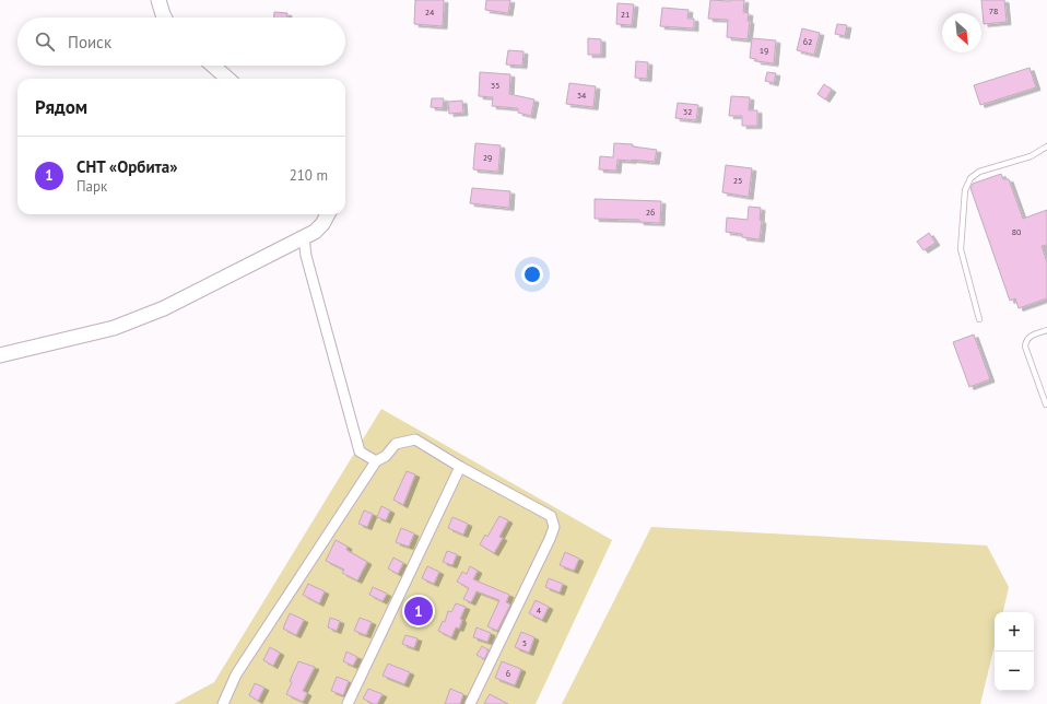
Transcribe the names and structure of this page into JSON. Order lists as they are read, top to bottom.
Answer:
{
  "house_numbers": [
    "78",
    "24",
    "21",
    "62",
    "19",
    "35",
    "34",
    "32",
    "29",
    "25",
    "26",
    "80",
    "4",
    "5",
    "6"
  ],
  "north": "bottom right",
  "page": {
    "search": "Поиск",
    "heading": "Рядом",
    "list": [
      {
        "mark": "1",
        "name": "СНТ «Орбита»",
        "note": "Парк",
        "value": "210 m"
      }
    ],
    "pins": "1",
    "map_buttons": ["+", "−"]
  }
}
